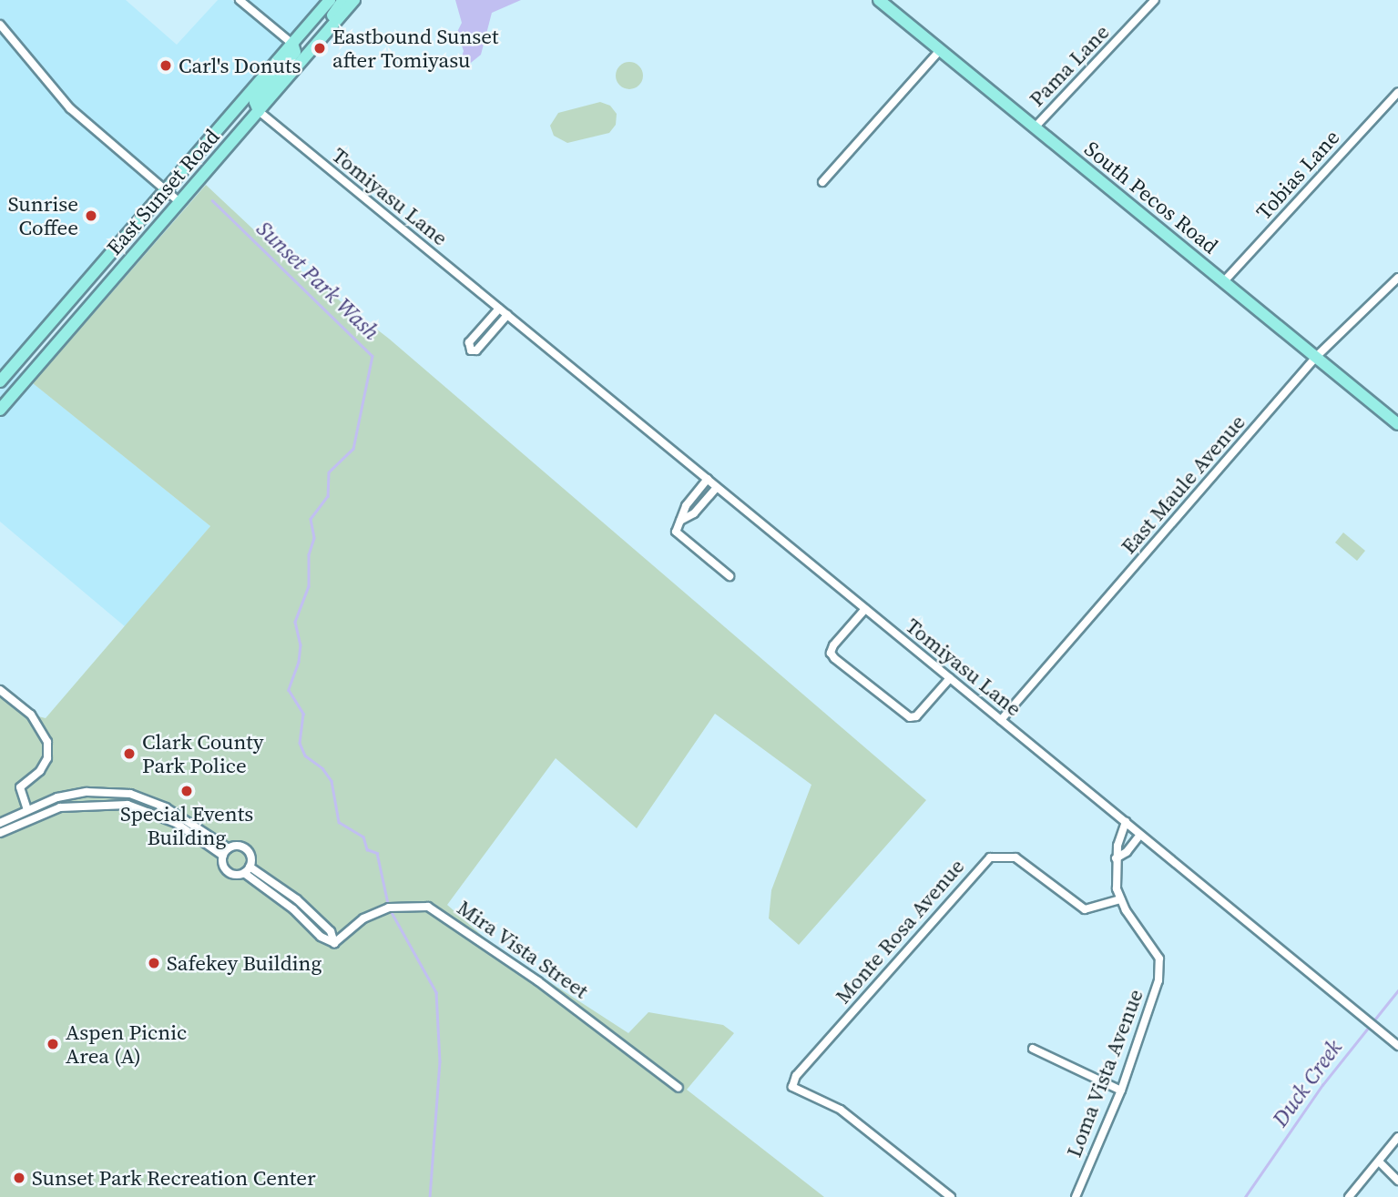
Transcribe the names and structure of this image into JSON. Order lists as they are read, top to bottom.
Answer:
{
  "streets": {
    "main road": ["East Sunset Road", "South Pecos Road"],
    "street": [
      "Pama Lane",
      "Tobias Lane",
      "Tomiyasu Lane",
      "East Maule Avenue",
      "Monte Rosa Avenue",
      "Mira Vista Street",
      "Loma Vista Avenue"
    ]
  },
  "crossings": [
    ["Pama Lane", "South Pecos Road"],
    ["Tobias Lane", "South Pecos Road"],
    ["East Sunset Road", "Tomiyasu Lane"],
    ["Tomiyasu Lane", "East Maule Avenue"],
    ["Tomiyasu Lane", "Loma Vista Avenue"],
    ["South Pecos Road", "East Maule Avenue"],
    ["Monte Rosa Avenue", "Loma Vista Avenue"]
  ],
  "water": ["Sunset Park Wash", "Duck Creek"],
  "places": [
    "Eastbound Sunset after Tomiyasu",
    "Carl's Donuts",
    "Sunrise Coffee",
    "Clark County Park Police",
    "Special Events Building",
    "Safekey Building",
    "Aspen Picnic Area (A)",
    "Sunset Park Recreation Center"
  ]
}
